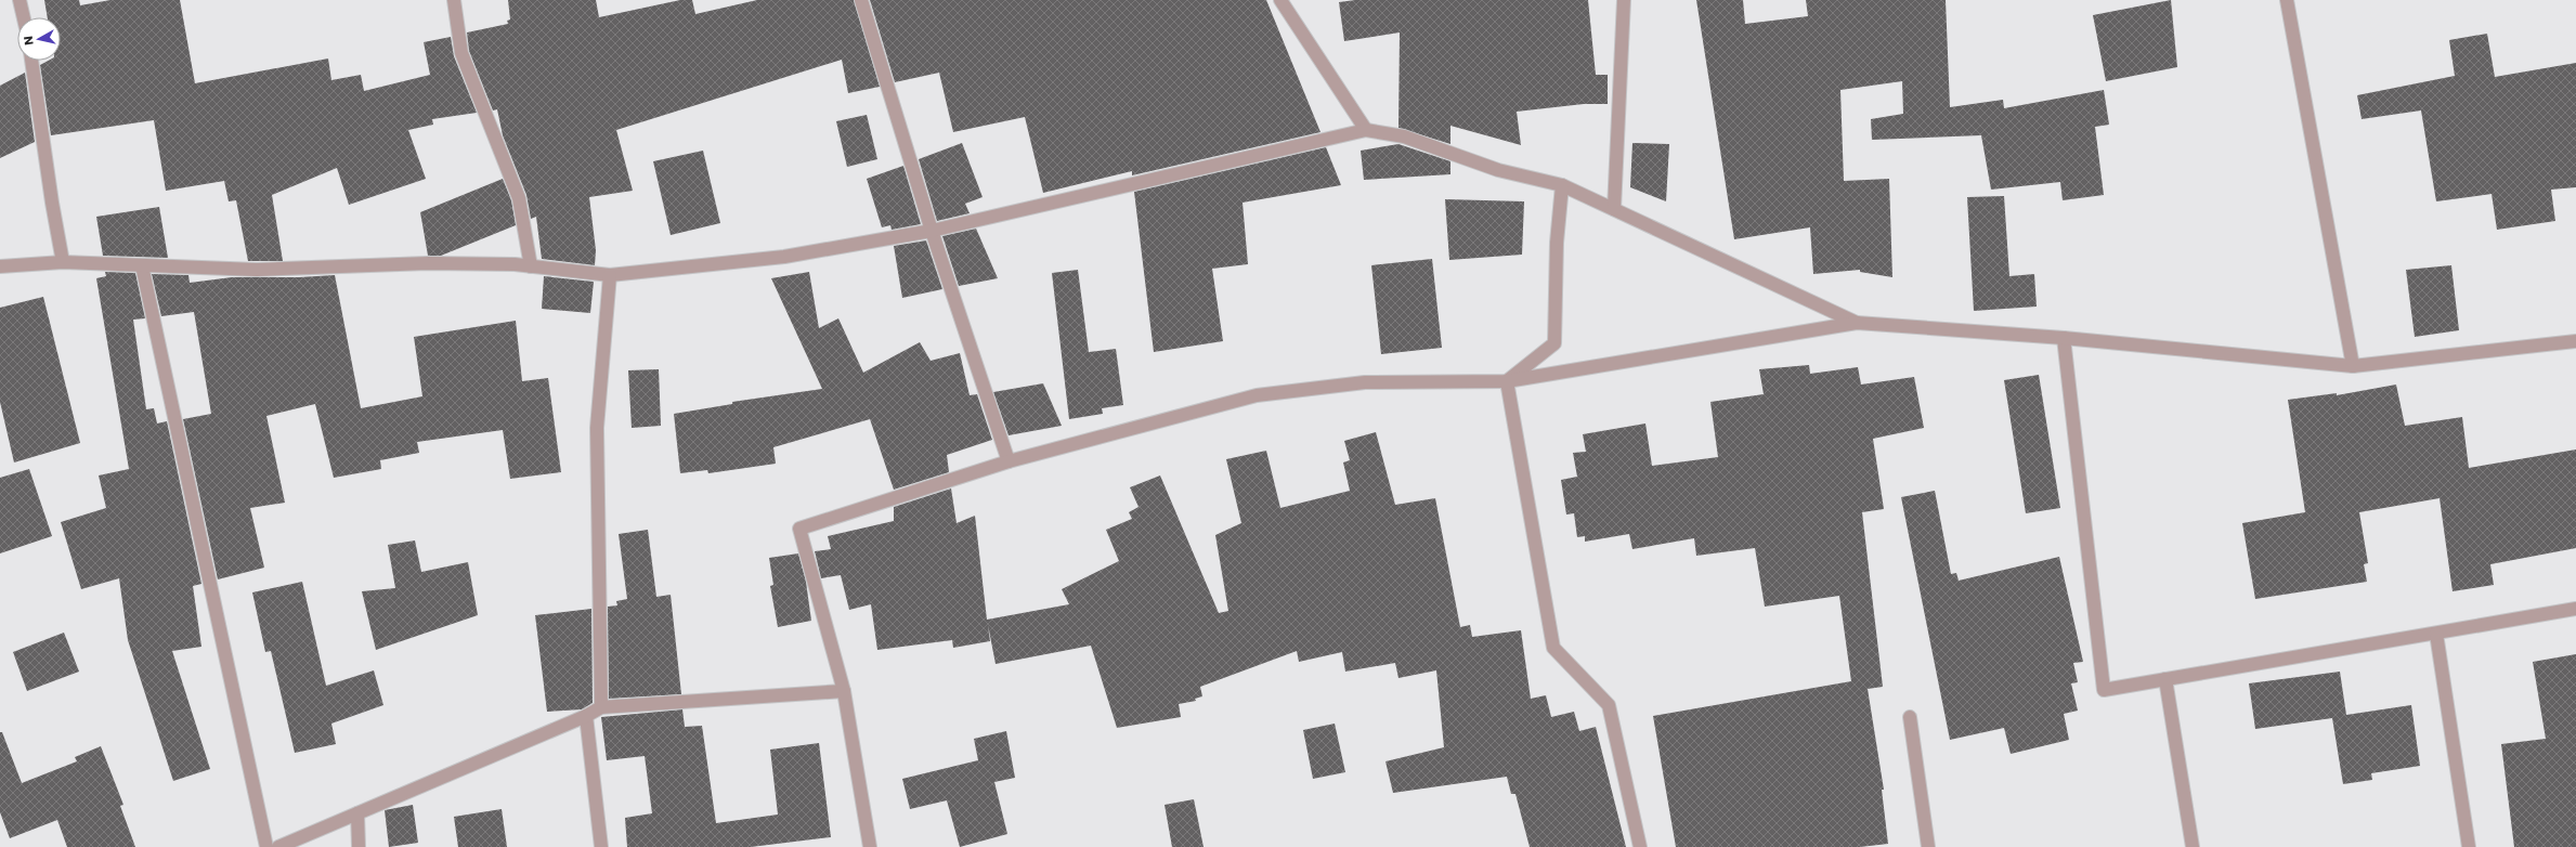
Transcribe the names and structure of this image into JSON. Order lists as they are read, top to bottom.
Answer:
{
  "north": "left"
}
